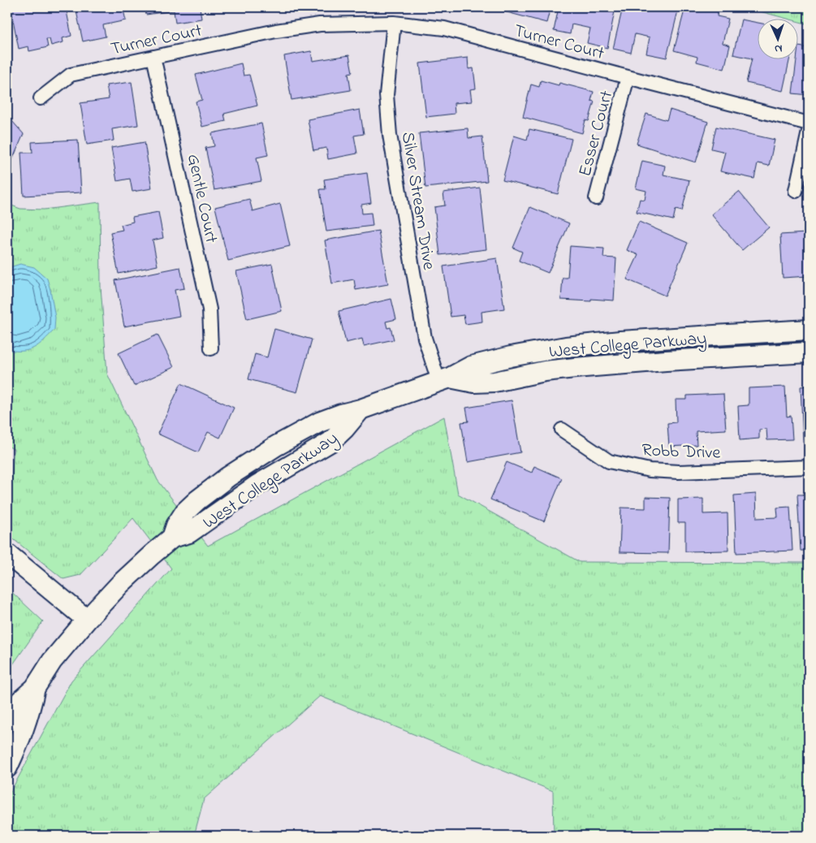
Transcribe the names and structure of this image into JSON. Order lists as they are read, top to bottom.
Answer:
{
  "streets": {
    "street": [
      "Turner Court",
      "Esser Court",
      "Gentle Court",
      "Silver Stream Drive",
      "West College Parkway",
      "Robb Drive"
    ]
  },
  "crossings": [
    ["Turner Court", "Esser Court"],
    ["Turner Court", "Gentle Court"],
    ["Turner Court", "Silver Stream Drive"],
    ["Silver Stream Drive", "West College Parkway"]
  ],
  "north": "bottom"
}
